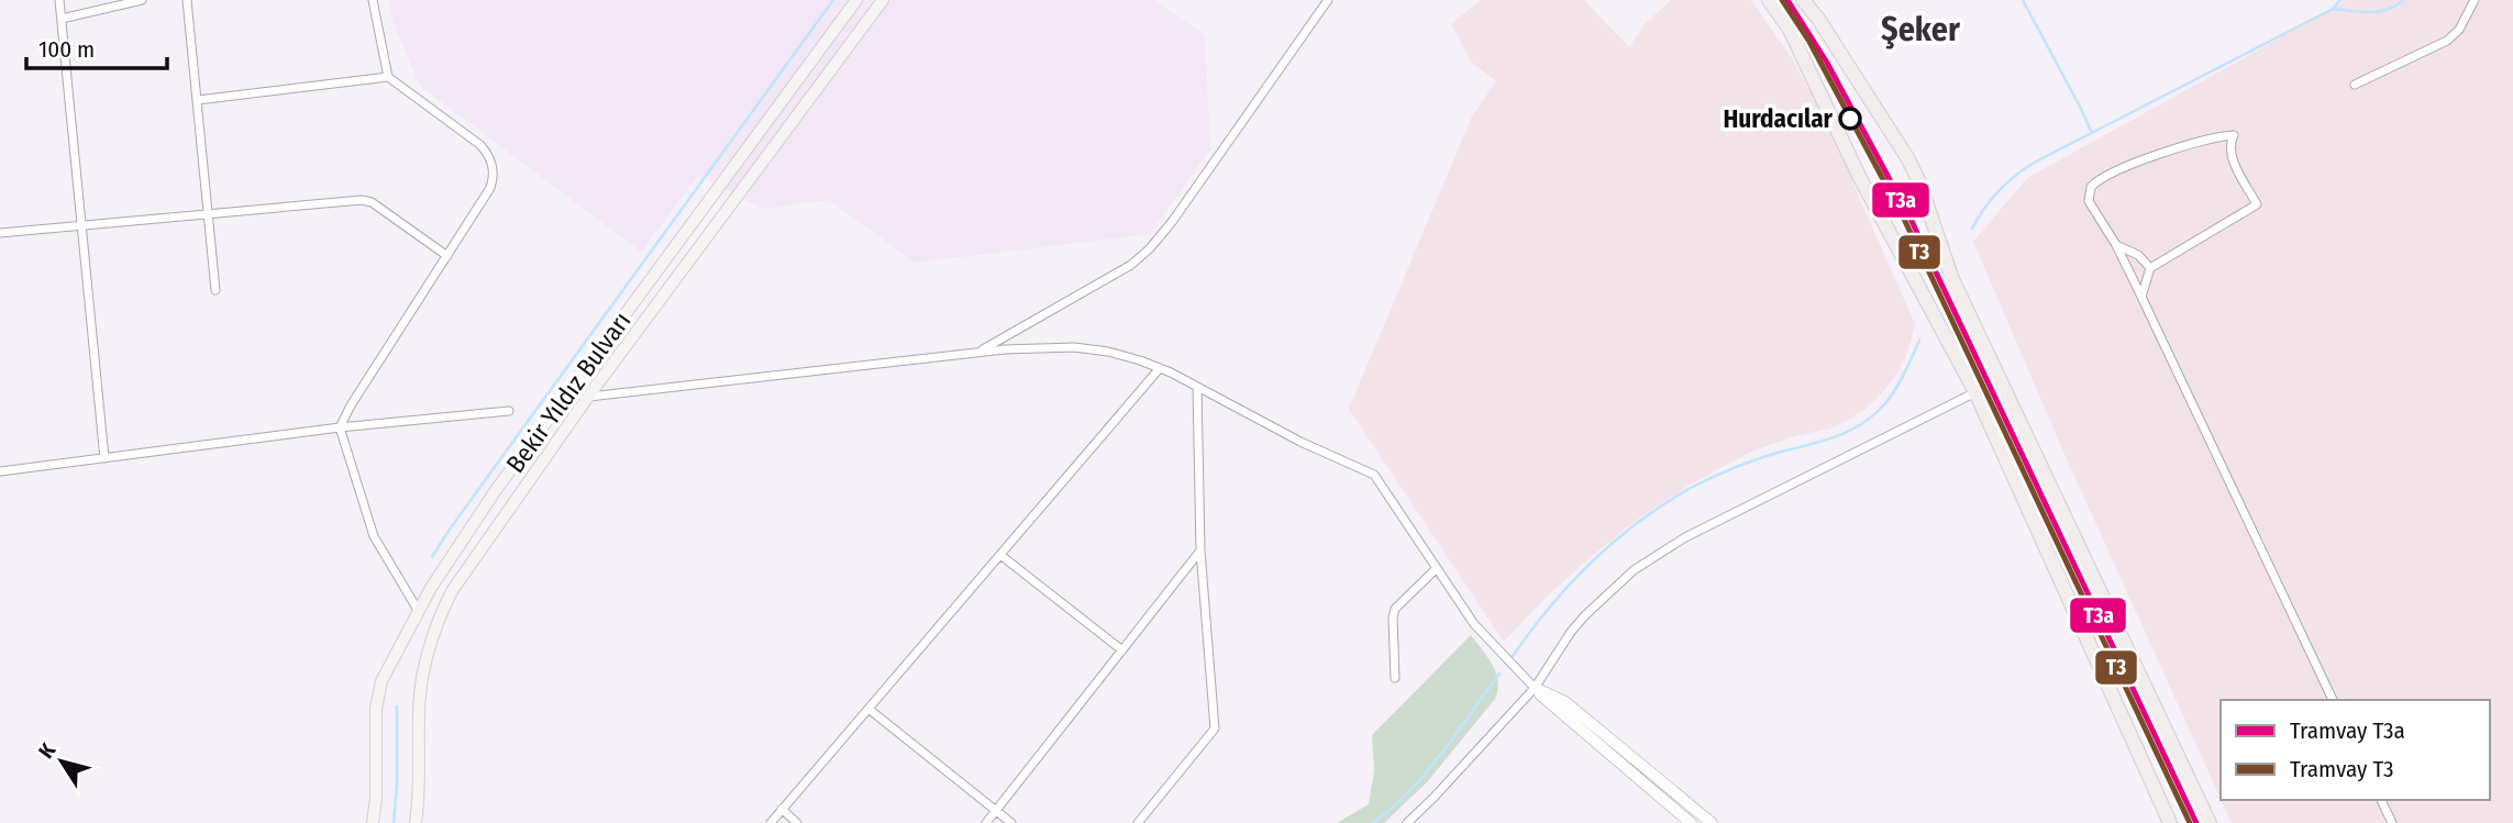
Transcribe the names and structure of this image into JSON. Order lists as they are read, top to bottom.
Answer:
{
  "streets": {
    "main road": ["Bekir Yıldız Bulvarı"]
  },
  "districts": ["Şeker"],
  "places": ["Hurdacılar"],
  "lines": ["tram line T3a", "tram line T3"],
  "legend": ["Tramvay T3a", "Tramvay T3"],
  "scale_bar": "100 m",
  "north": "top left"
}
